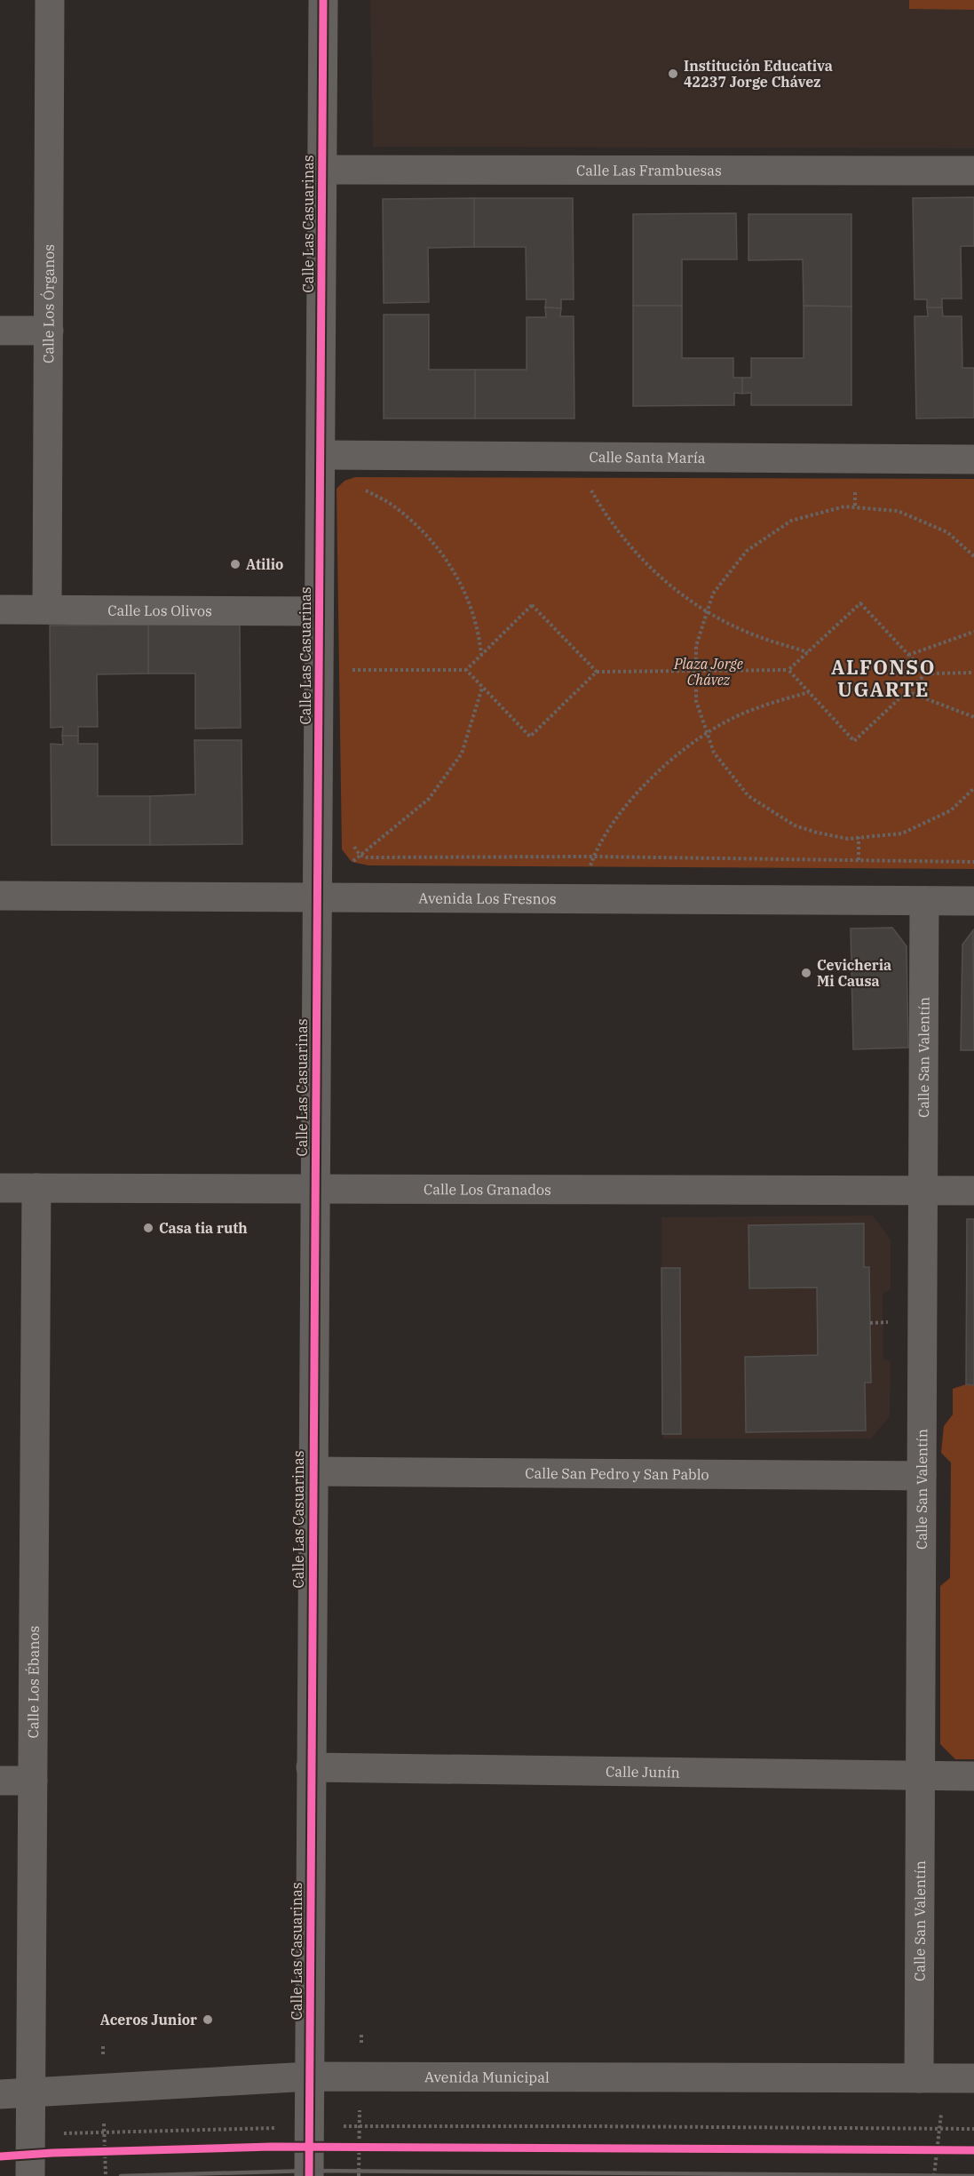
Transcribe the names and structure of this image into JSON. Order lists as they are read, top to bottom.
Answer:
{
  "streets": {
    "main road": ["Avenida Municipal"],
    "street": [
      "Calle Las Frambuesas",
      "Calle Las Casuarinas",
      "Calle Los Órganos",
      "Calle Santa María",
      "Calle Los Olivos",
      "Avenida Los Fresnos",
      "Calle San Valentín",
      "Calle Los Granados",
      "Calle San Pedro y San Pablo",
      "Calle Los Ébanos",
      "Calle Junín"
    ]
  },
  "crossings": [
    ["Calle Las Frambuesas", "Calle Las Casuarinas"],
    ["Calle Las Casuarinas", "Calle Santa María"],
    ["Calle Las Casuarinas", "Calle Los Olivos"],
    ["Calle Las Casuarinas", "Avenida Los Fresnos"],
    ["Calle Las Casuarinas", "Calle Los Granados"],
    ["Calle Las Casuarinas", "Calle San Pedro y San Pablo"],
    ["Calle Las Casuarinas", "Calle Junín"],
    ["Calle Las Casuarinas", "Avenida Municipal"],
    ["Calle Los Órganos", "Calle Los Olivos"],
    ["Avenida Los Fresnos", "Calle San Valentín"],
    ["Calle San Valentín", "Calle Los Granados"],
    ["Calle San Valentín", "Calle San Pedro y San Pablo"],
    ["Calle San Valentín", "Calle Junín"],
    ["Calle San Valentín", "Avenida Municipal"],
    ["Calle Los Granados", "Calle Los Ébanos"],
    ["Calle Los Ébanos", "Avenida Municipal"]
  ],
  "districts": ["ALFONSO UGARTE"],
  "parks": ["Plaza Jorge Chávez"],
  "places": [
    "Institución Educativa 42237 Jorge Chávez",
    "Atilio",
    "Cevicheria Mi Causa",
    "Casa tia ruth",
    "Aceros Junior"
  ]
}
